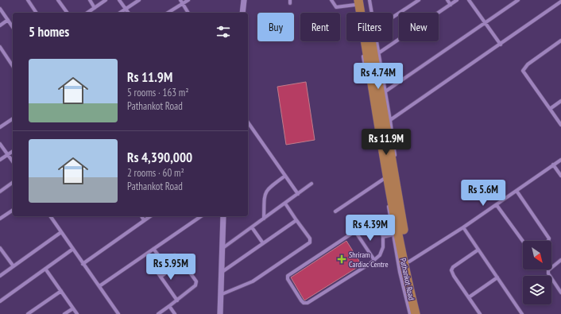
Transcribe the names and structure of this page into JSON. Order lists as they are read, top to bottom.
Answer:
{
  "streets": {
    "highway": ["Pathankot Road"]
  },
  "places": {
    "health": ["Shriram Cardiac Centre"]
  },
  "north": "bottom right",
  "page": {
    "chip": [
      "Buy",
      "Rent",
      "Filters",
      "New"
    ],
    "heading": "5 homes",
    "list": [
      {
        "name": "Rs 11.9M",
        "note": "5 rooms · 163 m² · Pathankot Road"
      },
      {
        "name": "Rs 4,390,000",
        "note": "2 rooms · 60 m² · Pathankot Road"
      }
    ],
    "price": [
      "Rs 4.74M",
      "Rs 11.9M",
      "Rs 5.6M",
      "Rs 4.39M",
      "Rs 5.95M"
    ]
  }
}
